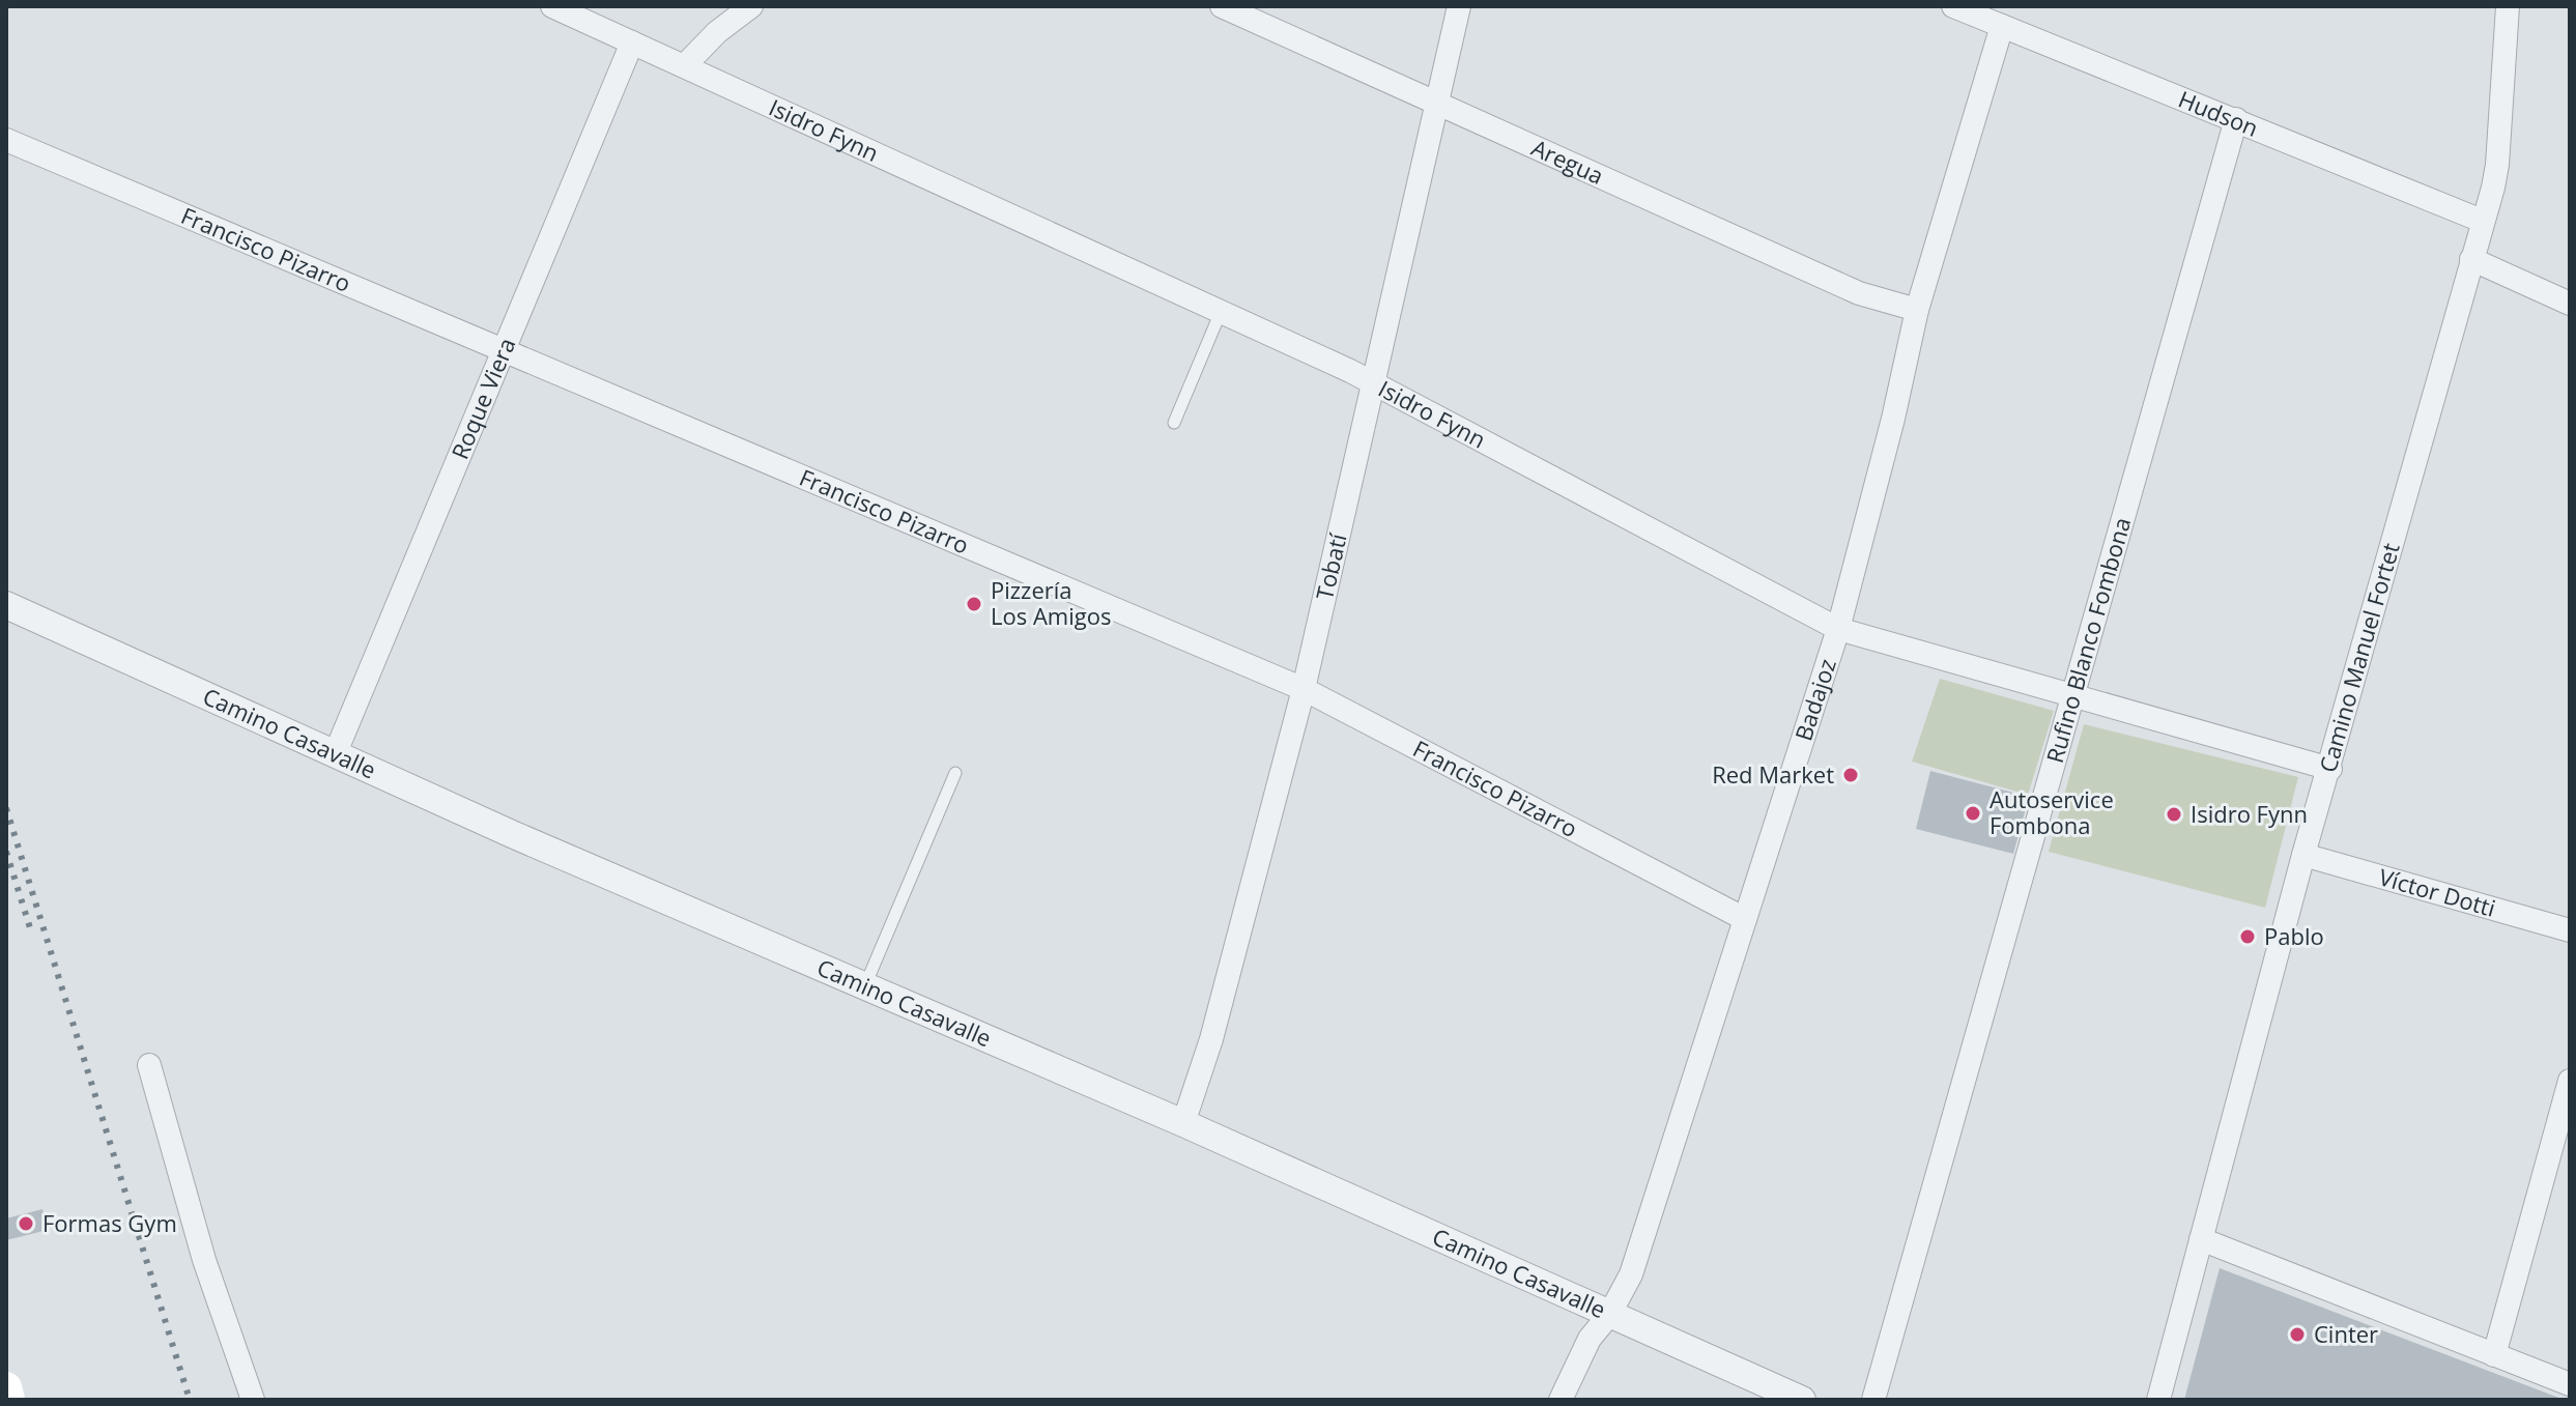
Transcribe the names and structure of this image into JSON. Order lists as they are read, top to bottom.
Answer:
{
  "streets": {
    "street": [
      "Hudson",
      "Isidro Fynn",
      "Aregua",
      "Francisco Pizarro",
      "Roque Viera",
      "Tobatí",
      "Rufino Blanco Fombona",
      "Camino Manuel Fortet",
      "Badajoz",
      "Camino Casavalle",
      "Víctor Dotti"
    ]
  },
  "crossings": [
    ["Hudson", "Rufino Blanco Fombona"],
    ["Hudson", "Camino Manuel Fortet"],
    ["Hudson", "Badajoz"],
    ["Isidro Fynn", "Roque Viera"],
    ["Isidro Fynn", "Tobatí"],
    ["Isidro Fynn", "Rufino Blanco Fombona"],
    ["Isidro Fynn", "Camino Manuel Fortet"],
    ["Isidro Fynn", "Badajoz"],
    ["Aregua", "Tobatí"],
    ["Aregua", "Badajoz"],
    ["Francisco Pizarro", "Roque Viera"],
    ["Francisco Pizarro", "Tobatí"],
    ["Francisco Pizarro", "Badajoz"],
    ["Roque Viera", "Camino Casavalle"],
    ["Tobatí", "Camino Casavalle"],
    ["Camino Manuel Fortet", "Víctor Dotti"],
    ["Badajoz", "Camino Casavalle"]
  ],
  "places": [
    "Pizzería Los Amigos",
    "Red Market",
    "Autoservice Fombona",
    "Isidro Fynn",
    "Pablo",
    "Formas Gym",
    "Cinter"
  ]
}
